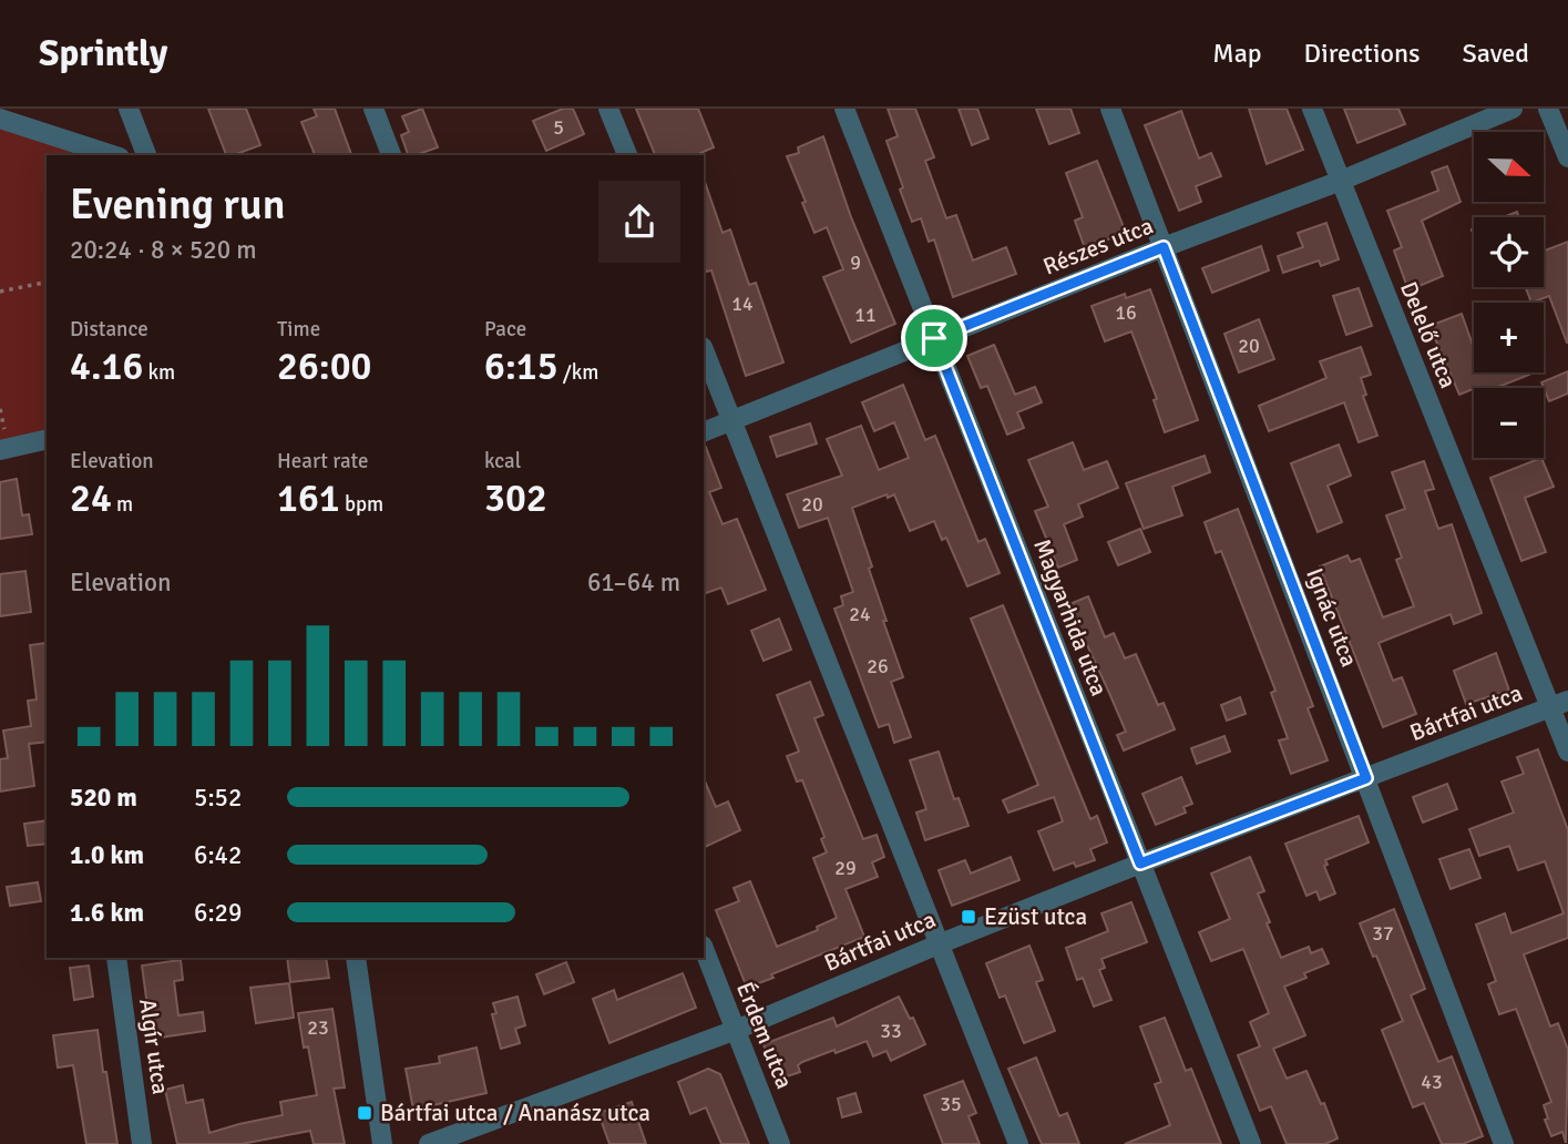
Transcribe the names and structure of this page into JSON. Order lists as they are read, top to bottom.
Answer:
{
  "streets": {
    "street": [
      "Részes utca",
      "Delelő utca",
      "Magyarhida utca",
      "Ignác utca",
      "Bártfai utca",
      "Érdem utca",
      "Algír utca"
    ]
  },
  "crossings": [
    ["Részes utca", "Delelő utca"],
    ["Részes utca", "Magyarhida utca"],
    ["Részes utca", "Ignác utca"],
    ["Delelő utca", "Bártfai utca"],
    ["Magyarhida utca", "Bártfai utca"],
    ["Ignác utca", "Bártfai utca"],
    ["Bártfai utca", "Érdem utca"]
  ],
  "places": {
    "transit": ["Ezüst utca", "Bártfai utca / Ananász utca"]
  },
  "house_numbers": [
    "5",
    "9",
    "14",
    "16",
    "11",
    "20",
    "20",
    "24",
    "26",
    "29",
    "37",
    "23",
    "33",
    "43",
    "35"
  ],
  "north": "right",
  "page": {
    "header": "Sprintly",
    "nav": ["Map", "Directions", "Saved"],
    "map_buttons": ["+", "−"],
    "heading": ["Evening run", "20:24 · 8 × 520 m"],
    "stats": [
      ["Distance", "4.16 km"],
      ["Time", "26:00"],
      ["Pace", "6:15 /km"],
      ["Elevation", "24 m"],
      ["Heart rate", "161 bpm"],
      ["kcal", "302"]
    ],
    "chart": ["Elevation", "61–64 m"],
    "list": [
      {
        "name": "520 m",
        "note": "5:52"
      },
      {
        "name": "1.0 km",
        "note": "6:42"
      },
      {
        "name": "1.6 km",
        "note": "6:29"
      }
    ]
  }
}
